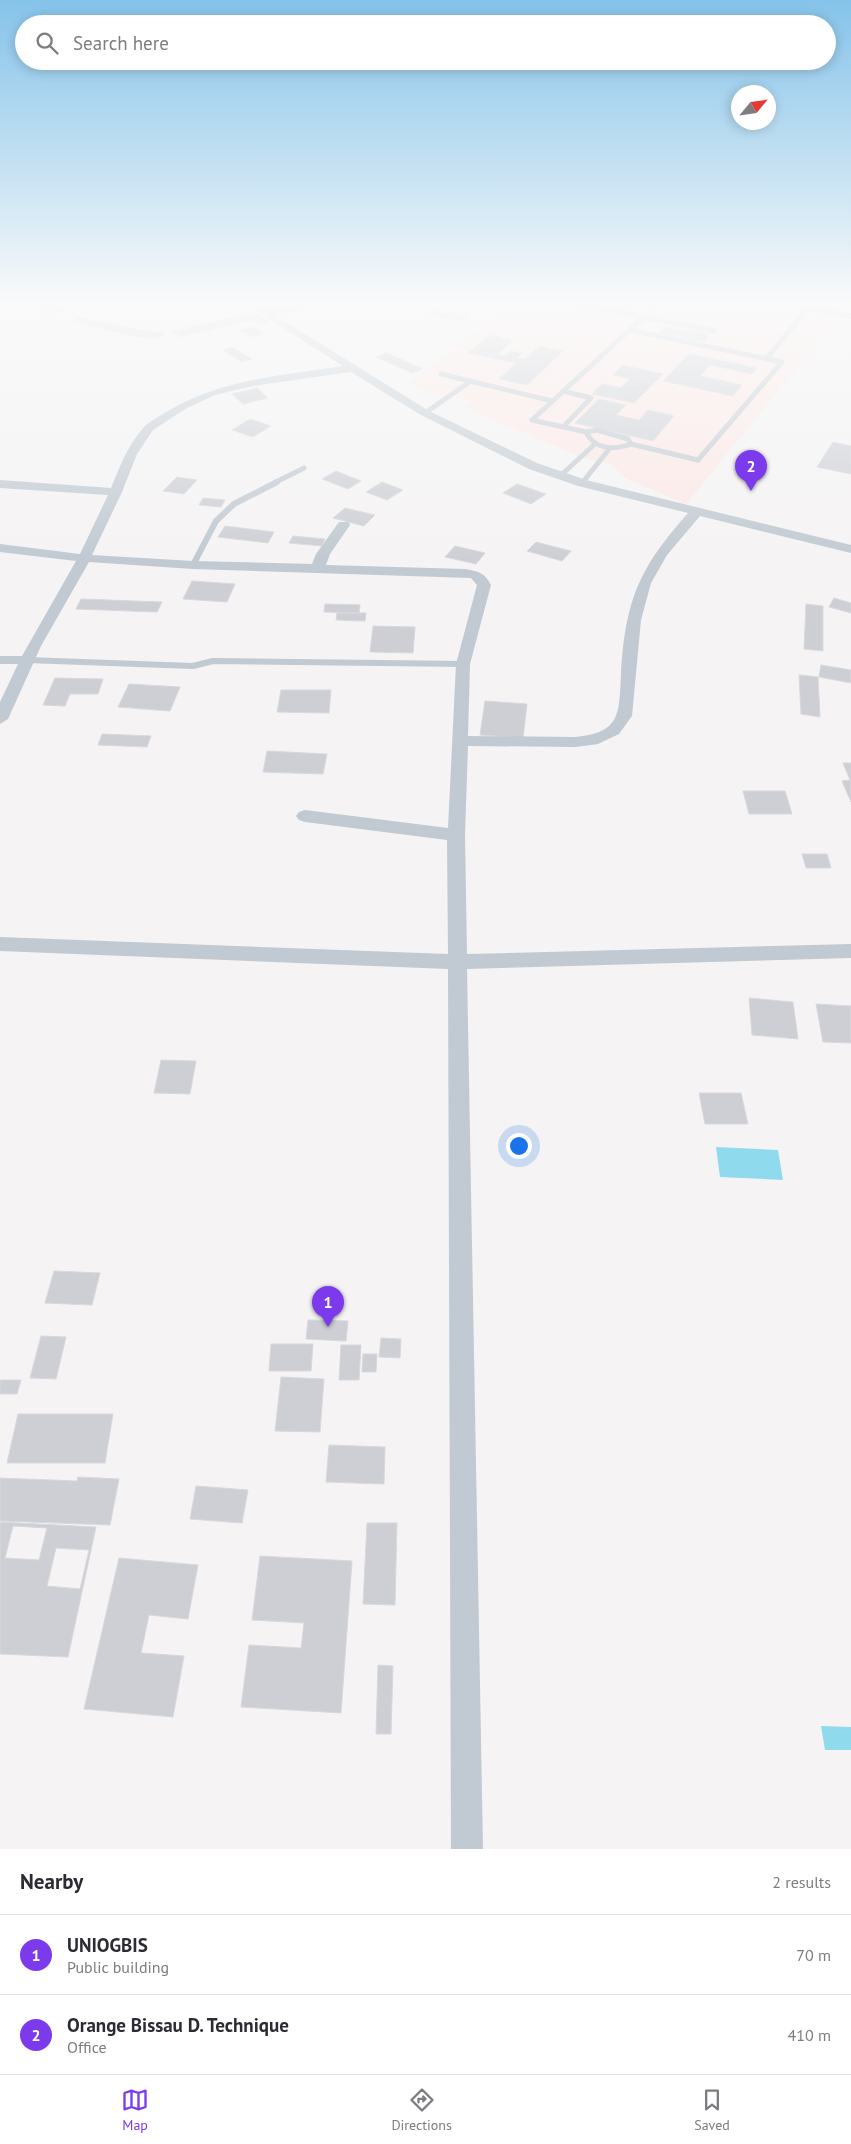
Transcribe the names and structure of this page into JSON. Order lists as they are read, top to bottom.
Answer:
{
  "north": "top right",
  "page": {
    "search": "Search here",
    "pins": ["2", "1"],
    "heading": ["Nearby", "2 results"],
    "list": [
      {
        "mark": "1",
        "name": "UNIOGBIS",
        "note": "Public building",
        "value": "70 m"
      },
      {
        "mark": "2",
        "name": "Orange Bissau D. Technique",
        "note": "Office",
        "value": "410 m"
      }
    ],
    "nav": ["Map", "Directions", "Saved"]
  }
}
